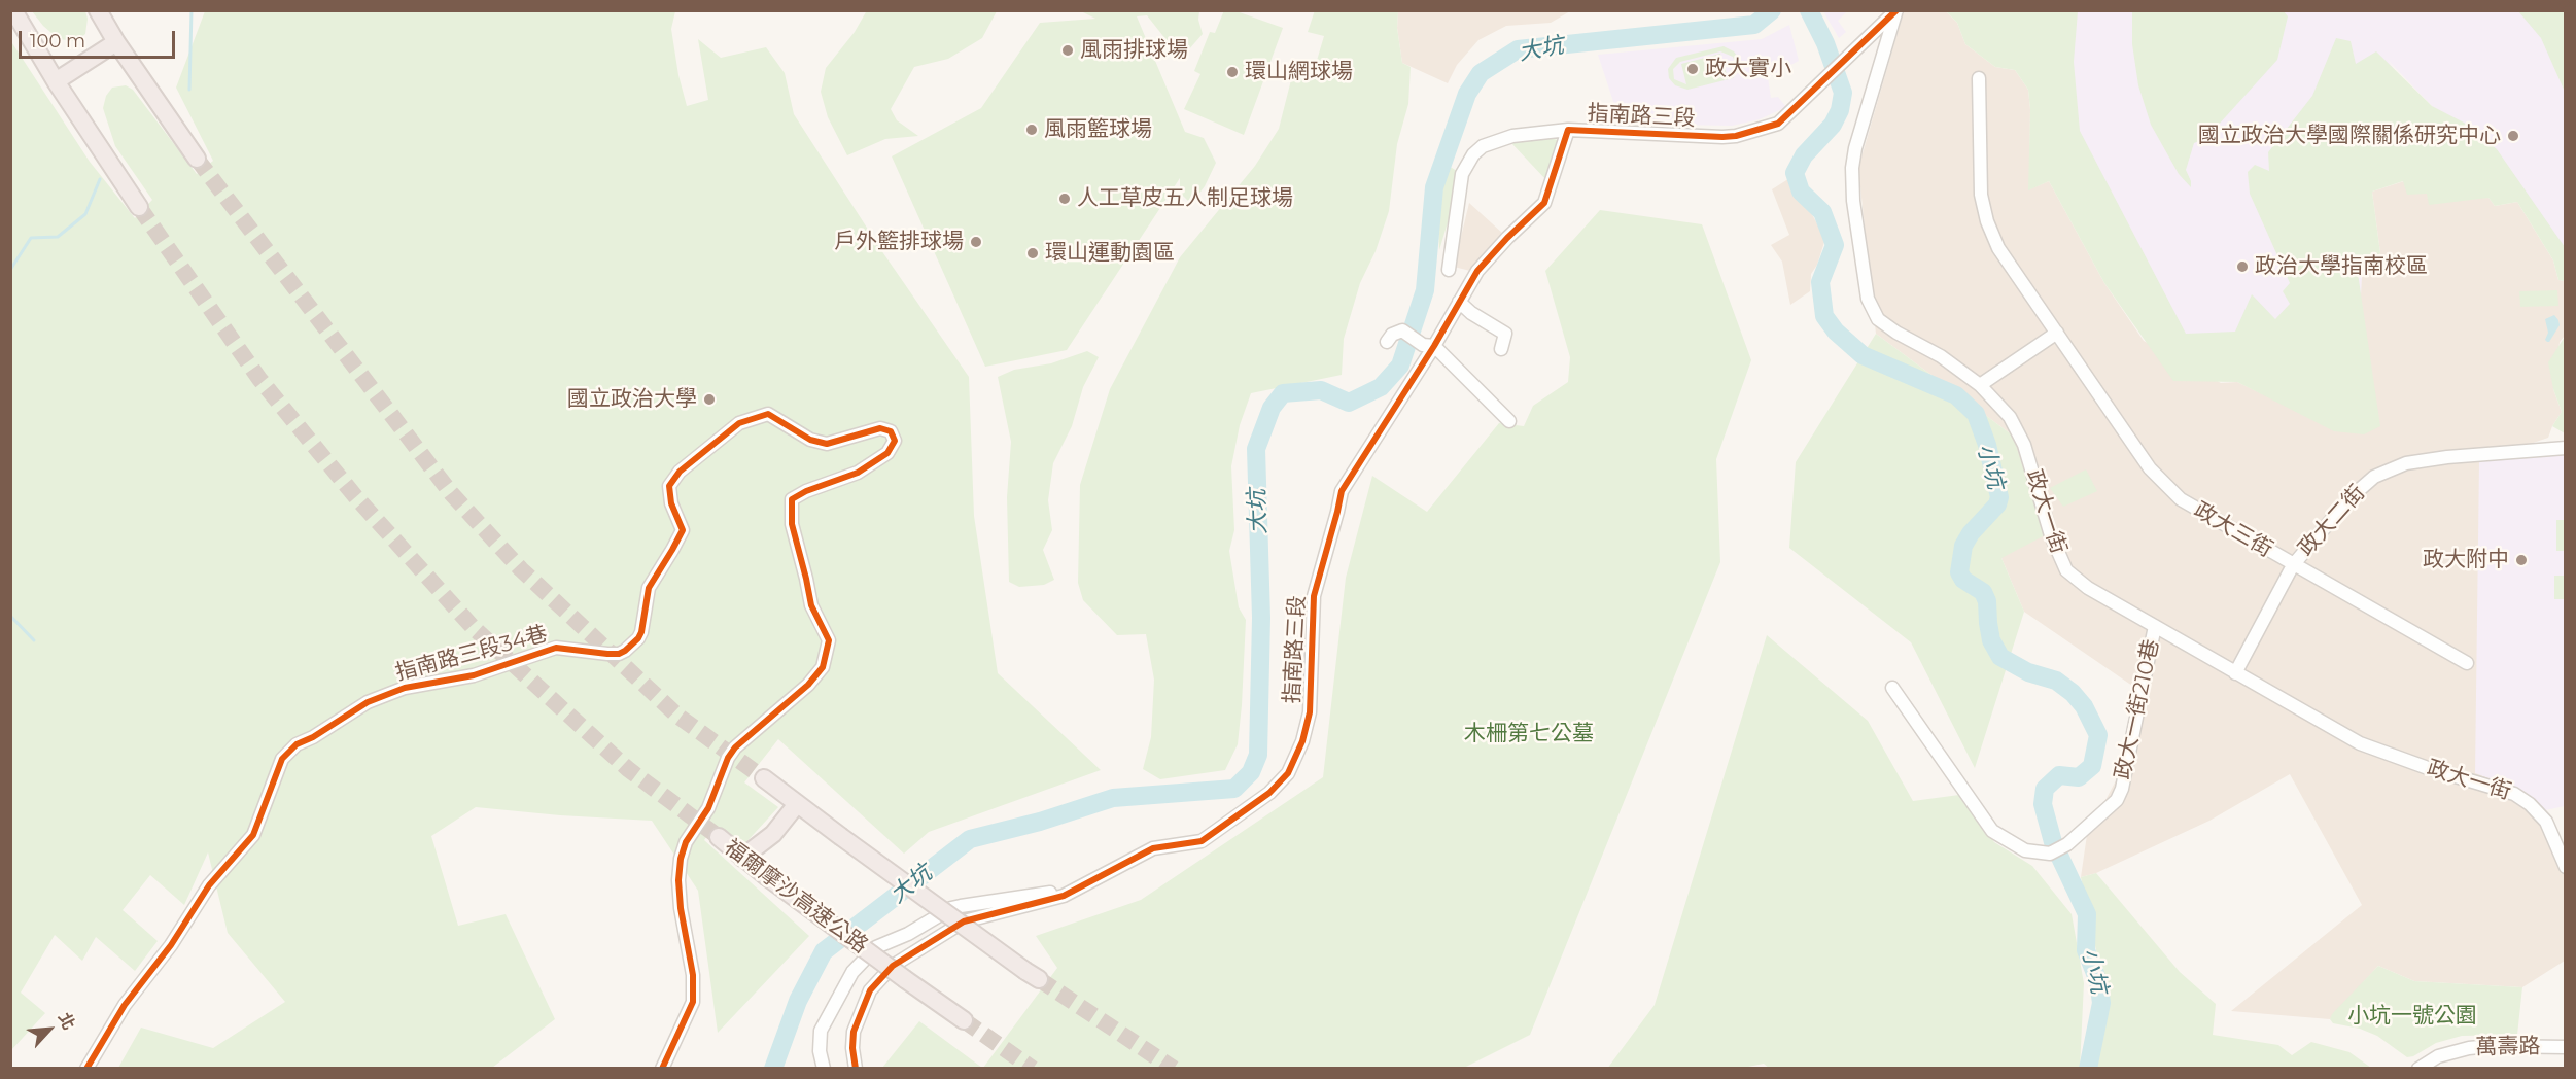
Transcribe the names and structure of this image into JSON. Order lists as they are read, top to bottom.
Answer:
{
  "streets": {
    "highway": ["福爾摩沙高速公路"],
    "street": [
      "指南路三段",
      "政大一街",
      "政大二街",
      "政大三街",
      "指南路三段34巷",
      "政大一街210巷",
      "萬壽路"
    ]
  },
  "crossings": [
    ["指南路三段", "政大一街"],
    ["政大一街", "政大二街"],
    ["政大一街", "政大一街210巷"],
    ["政大二街", "政大三街"]
  ],
  "water": ["大坑", "小坑"],
  "parks": ["木柵第七公墓", "小坑一號公園"],
  "places": [
    "風雨排球場",
    "政大實小",
    "環山網球場",
    "風雨籃球場",
    "國立政治大學國際關係研究中心",
    "人工草皮五人制足球場",
    "戶外籃排球場",
    "環山運動園區",
    "政治大學指南校區",
    "國立政治大學",
    "政大附中"
  ],
  "scale_bar": "100 m",
  "north": "top right"
}
